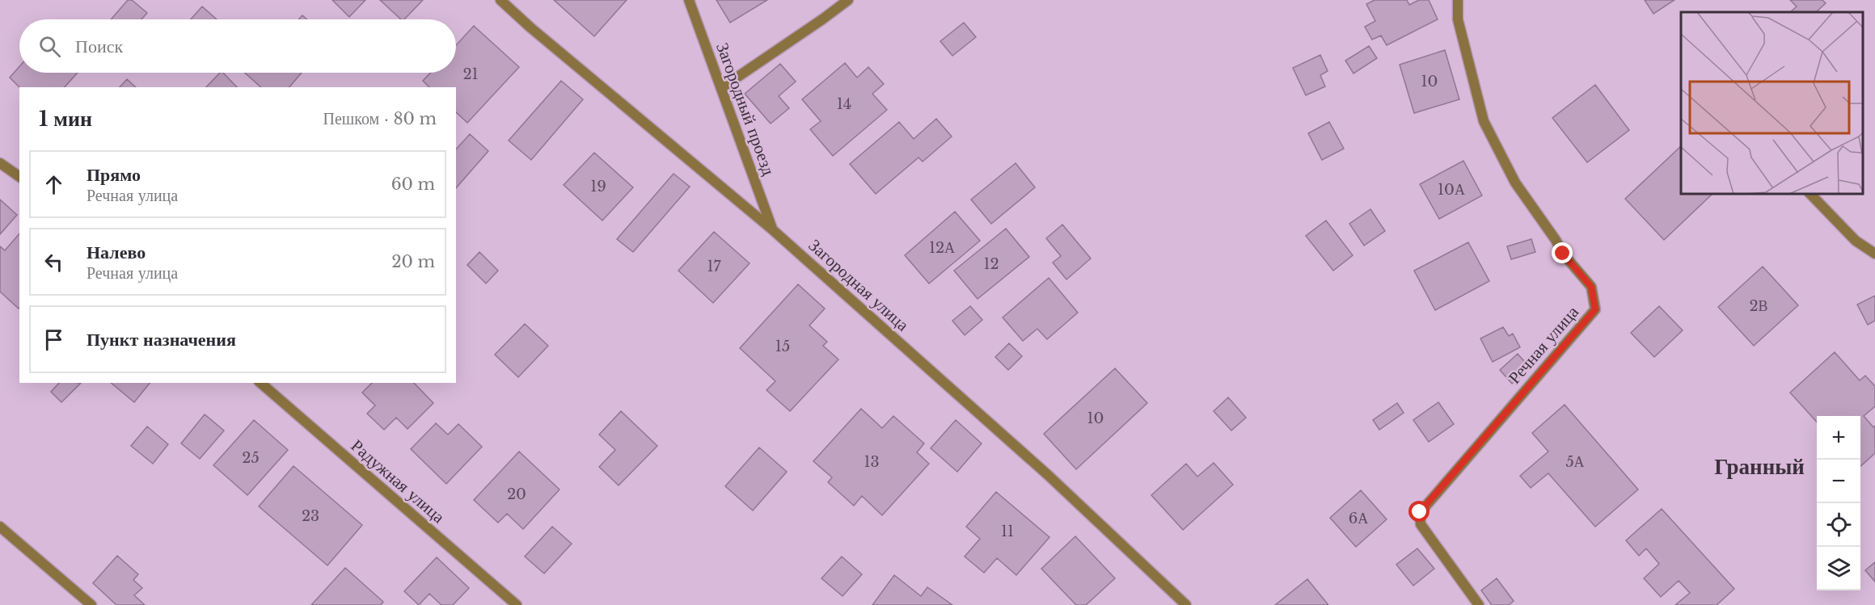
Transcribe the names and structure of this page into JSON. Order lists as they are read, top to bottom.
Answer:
{
  "streets": {
    "street": [
      "Загородный проезд",
      "Загородная улица",
      "Речная улица",
      "Радужная улица"
    ]
  },
  "crossings": [
    ["Загородный проезд", "Загородная улица"]
  ],
  "districts": ["Гранный"],
  "house_numbers": [
    "21",
    "10",
    "14",
    "19",
    "10А",
    "12А",
    "12",
    "17",
    "2В",
    "15",
    "10",
    "25",
    "13",
    "5А",
    "20",
    "23",
    "6А",
    "11"
  ],
  "page": {
    "search": "Поиск",
    "heading": ["1 мин", "Пешком · 80 m"],
    "list": [
      ["Прямо", "Речная улица", "60 m"],
      ["Налево", "Речная улица", "20 m"],
      "Пункт назначения"
    ],
    "map_buttons": ["+", "−"]
  }
}
